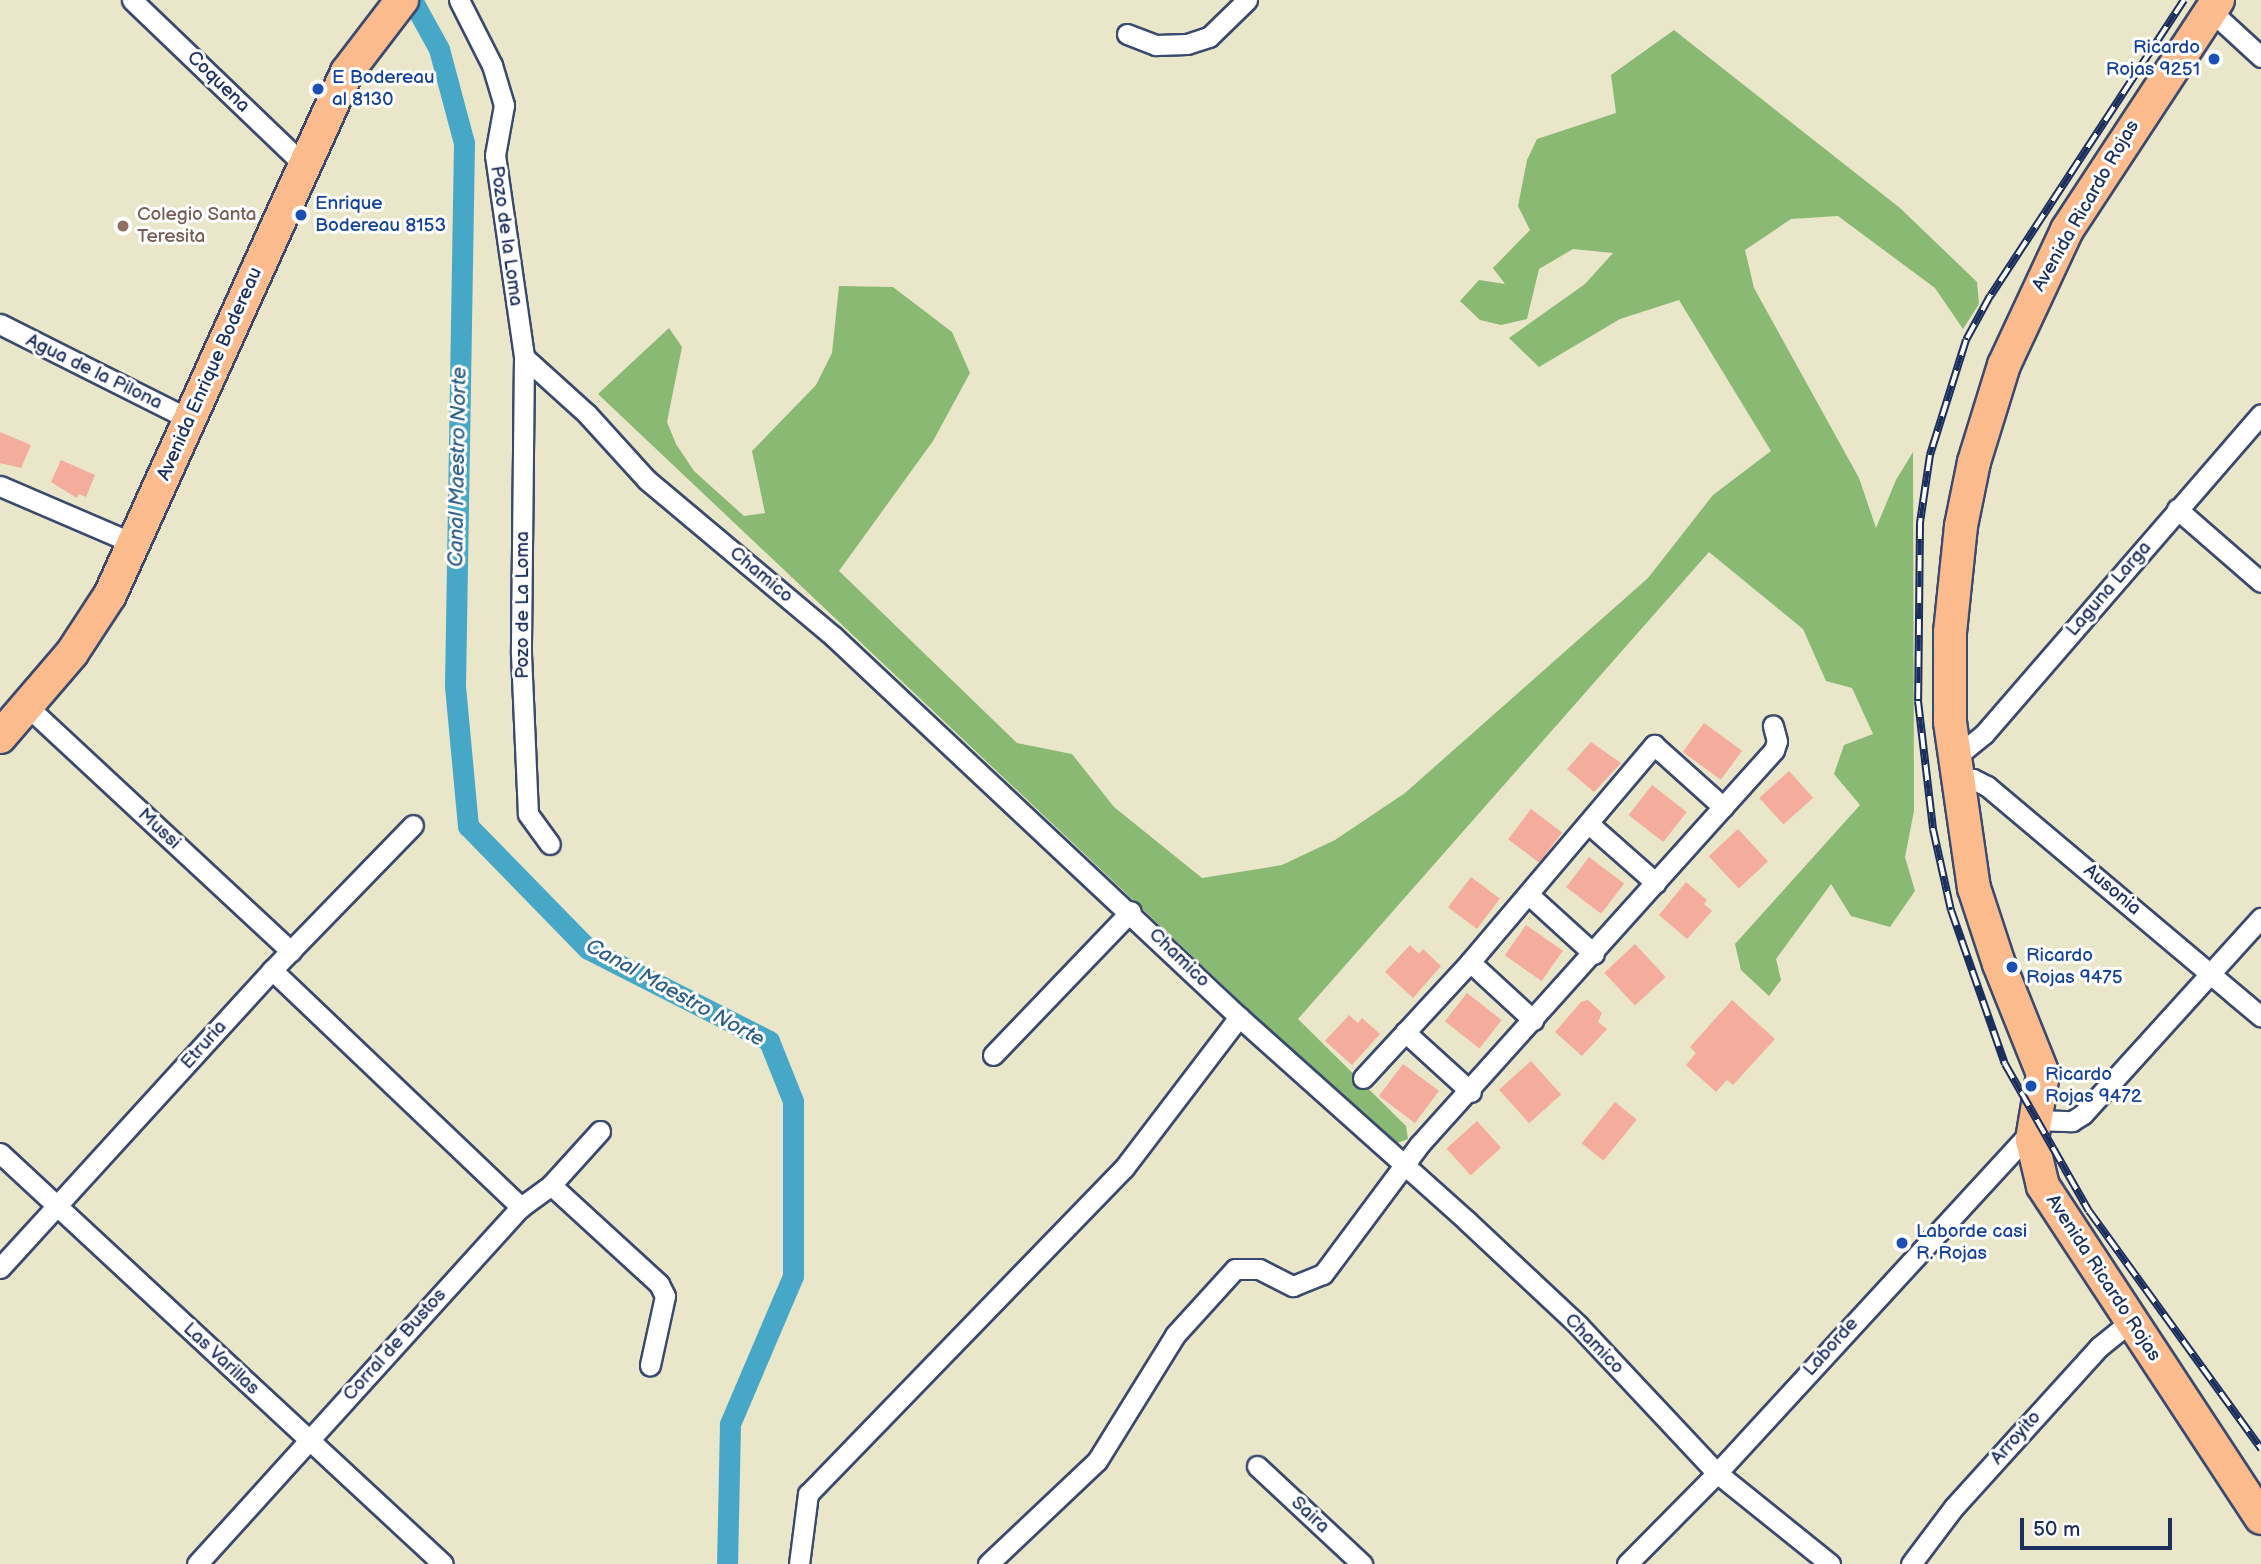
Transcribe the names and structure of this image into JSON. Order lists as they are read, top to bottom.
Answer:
{
  "streets": {
    "main road": ["Avenida Ricardo Rojas", "Avenida Enrique Bodereau"],
    "street": [
      "Coquena",
      "Pozo de la Loma",
      "Agua de la Pilona",
      "Chamico",
      "Laguna Larga",
      "Pozo de La Loma",
      "Mussi",
      "Ausonia",
      "Etruria",
      "Corral de Bustos",
      "Laborde",
      "Las Varillas",
      "Arroyito",
      "Saira"
    ]
  },
  "crossings": [
    ["Coquena", "Avenida Enrique Bodereau"],
    ["Avenida Ricardo Rojas", "Laguna Larga"],
    ["Avenida Ricardo Rojas", "Ausonia"],
    ["Avenida Ricardo Rojas", "Laborde"],
    ["Avenida Ricardo Rojas", "Arroyito"],
    ["Pozo de la Loma", "Chamico"],
    ["Pozo de la Loma", "Pozo de La Loma"],
    ["Agua de la Pilona", "Avenida Enrique Bodereau"],
    ["Avenida Enrique Bodereau", "Mussi"],
    ["Chamico", "Pozo de La Loma"],
    ["Chamico", "Laborde"],
    ["Laguna Larga", "Ausonia"],
    ["Mussi", "Etruria"],
    ["Etruria", "Las Varillas"],
    ["Corral de Bustos", "Las Varillas"]
  ],
  "water": ["Canal Maestro Norte"],
  "places": [
    "Ricardo Rojas 9251",
    "E Bodereau al 8130",
    "Enrique Bodereau 8153",
    "Colegio Santa Teresita",
    "Ricardo Rojas 9475",
    "Ricardo Rojas 9472",
    "Laborde casi R. Rojas"
  ],
  "scale_bar": "50 m"
}
